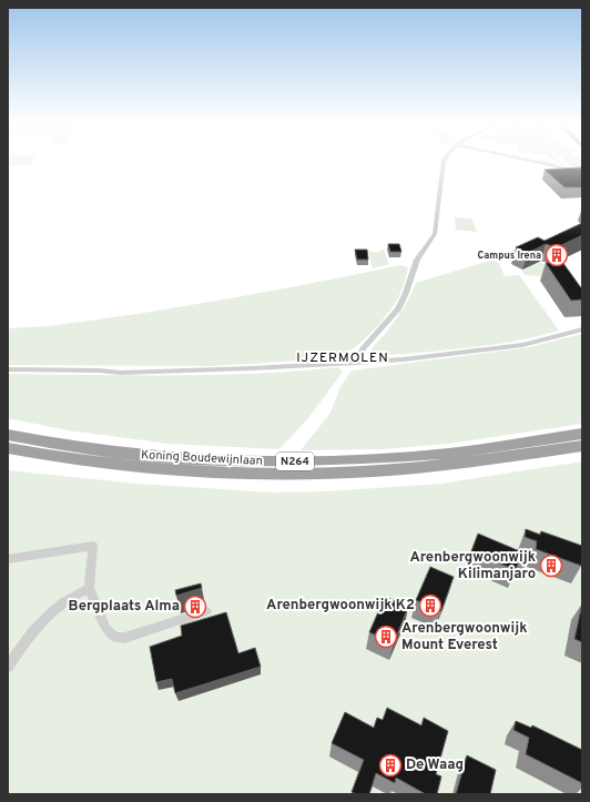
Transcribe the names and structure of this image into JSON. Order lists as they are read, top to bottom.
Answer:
{
  "streets": {
    "highway": ["Koning Boudewijnlaan", "N264"]
  },
  "districts": ["IJZERMOLEN"],
  "places": {
    "building": [
      "Campus Irena",
      "Arenbergwoonwijk Kilimanjaro",
      "Arenbergwoonwijk K2",
      "Bergplaats Alma",
      "Arenbergwoonwijk Mount Everest",
      "De Waag"
    ]
  }
}
